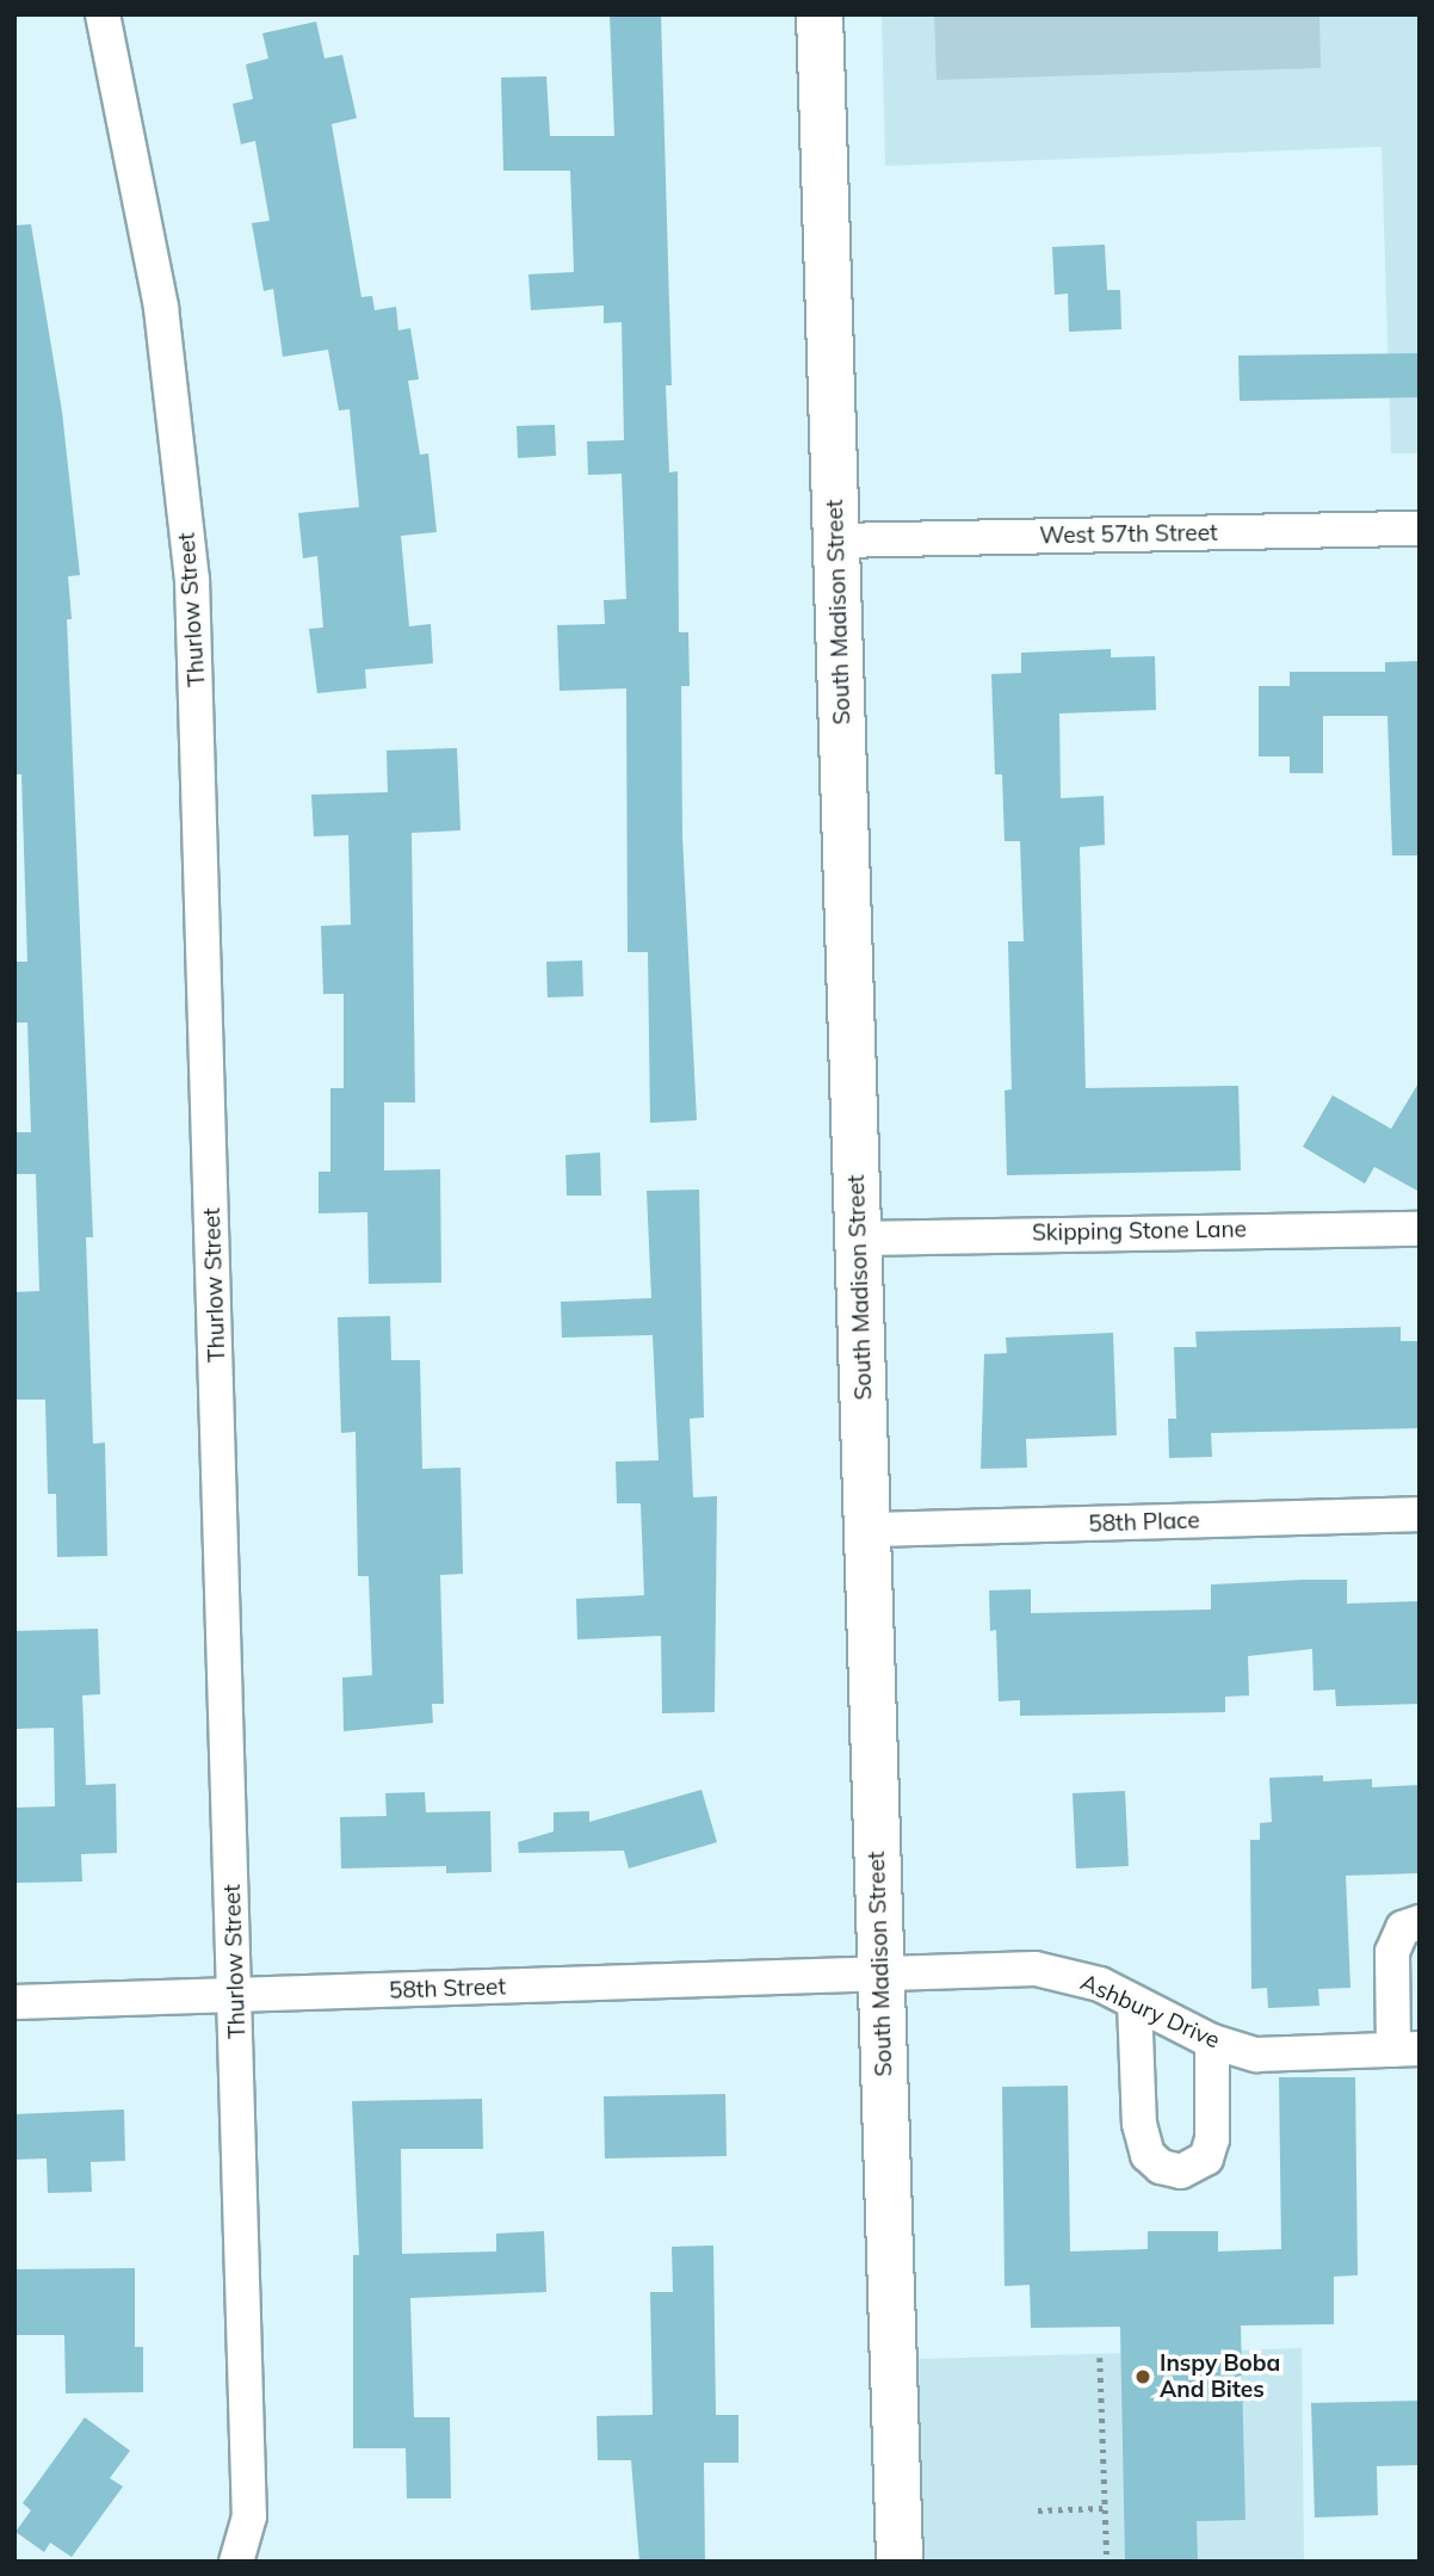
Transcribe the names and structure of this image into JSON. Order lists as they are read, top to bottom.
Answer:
{
  "streets": {
    "street": [
      "West 57th Street",
      "Thurlow Street",
      "South Madison Street",
      "Skipping Stone Lane",
      "58th Place",
      "58th Street",
      "Ashbury Drive"
    ]
  },
  "crossings": [
    ["West 57th Street", "South Madison Street"],
    ["Thurlow Street", "58th Street"],
    ["South Madison Street", "Skipping Stone Lane"],
    ["South Madison Street", "58th Place"],
    ["South Madison Street", "58th Street"],
    ["South Madison Street", "Ashbury Drive"],
    ["58th Street", "Ashbury Drive"]
  ],
  "places": ["Inspy Boba And Bites"]
}
